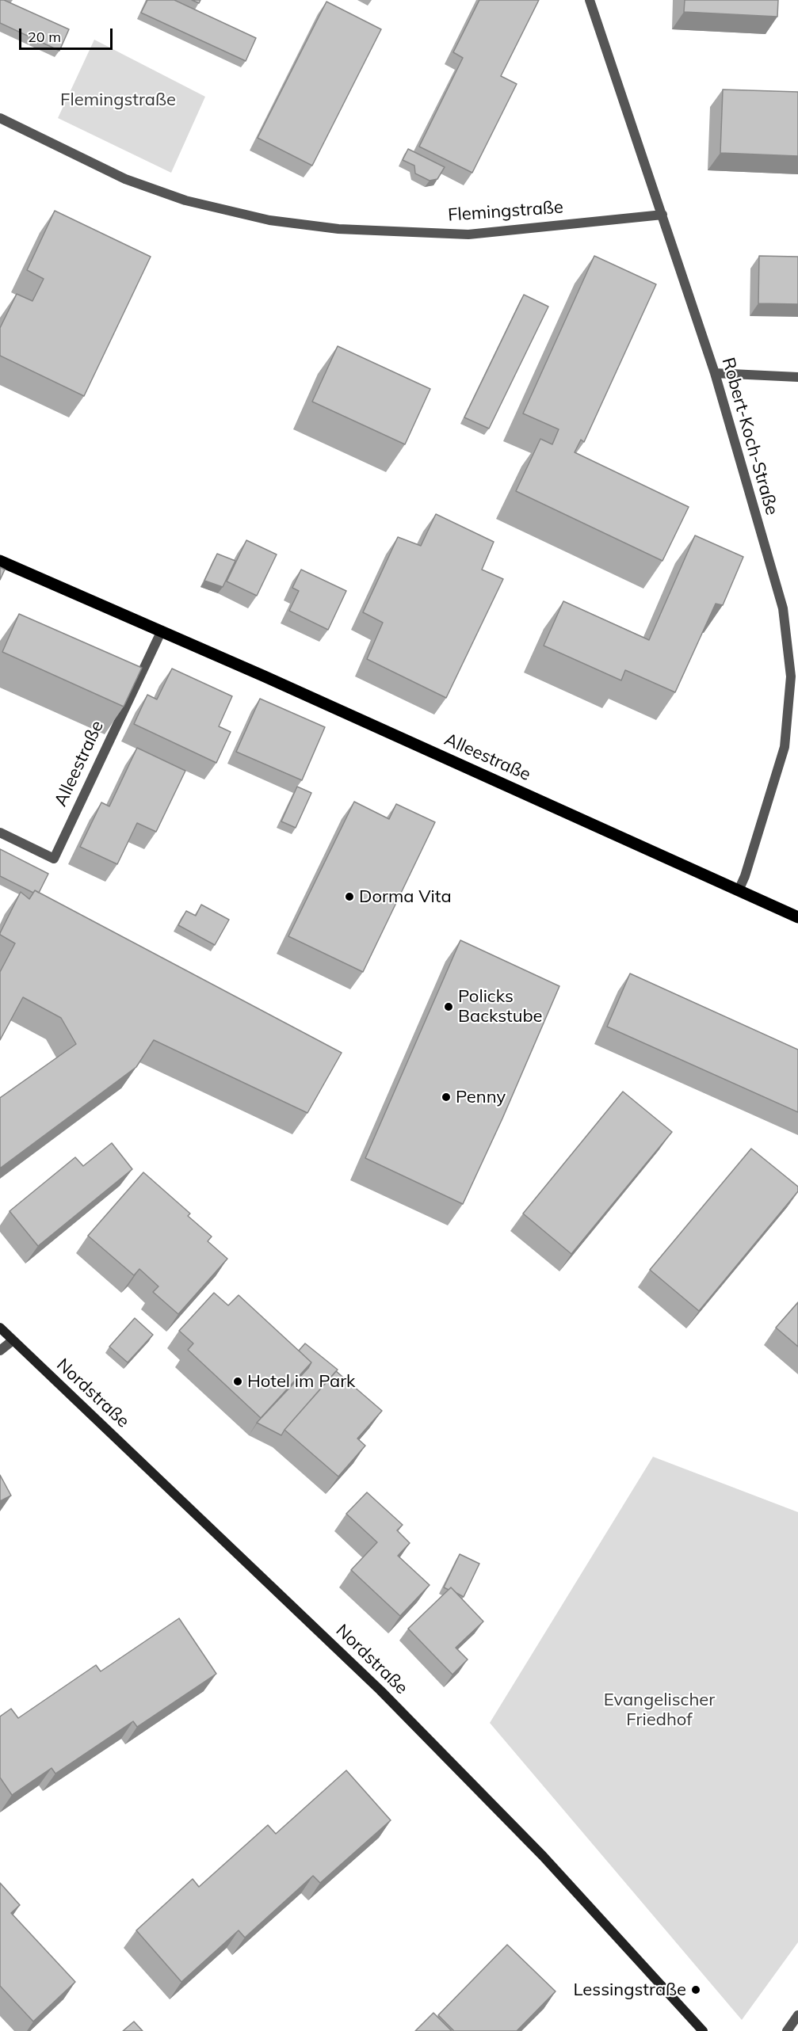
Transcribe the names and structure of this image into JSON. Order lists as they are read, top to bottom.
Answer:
{
  "streets": {
    "main road": ["Alleestraße"],
    "street": ["Flemingstraße", "Robert-Koch-Straße", "Nordstraße"]
  },
  "crossings": [
    ["Flemingstraße", "Robert-Koch-Straße"],
    ["Robert-Koch-Straße", "Alleestraße"]
  ],
  "parks": ["Flemingstraße", "Evangelischer Friedhof"],
  "places": [
    "Dorma Vita",
    "Policks Backstube",
    "Penny",
    "Hotel im Park",
    "Lessingstraße"
  ],
  "scale_bar": "20 m"
}
